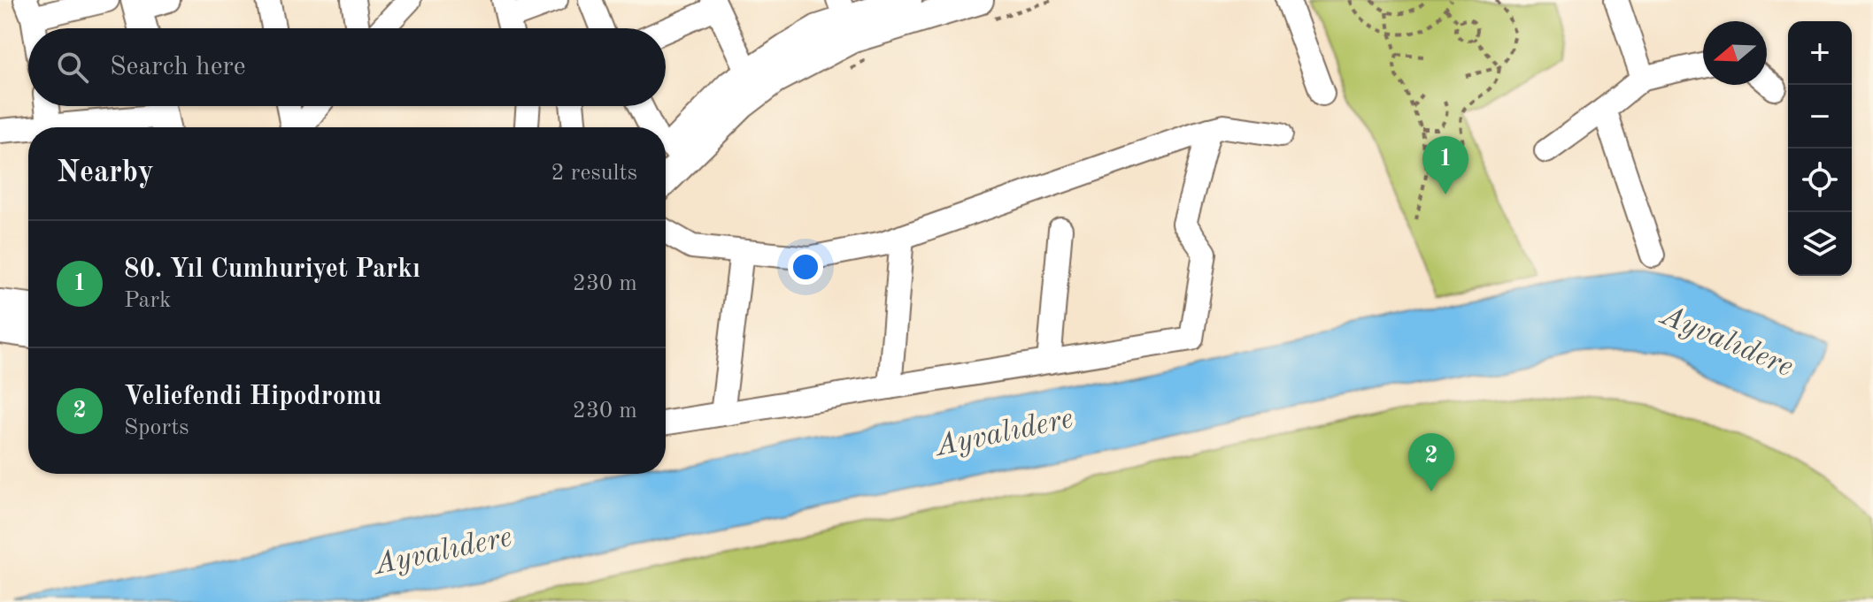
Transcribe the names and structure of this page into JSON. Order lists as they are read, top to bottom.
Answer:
{
  "water": ["Ayvalıdere"],
  "north": "left",
  "page": {
    "map_buttons": ["+", "−"],
    "search": "Search here",
    "heading": ["Nearby", "2 results"],
    "pins": ["1", "2"],
    "list": [
      {
        "mark": "1",
        "name": "80. Yıl Cumhuriyet Parkı",
        "note": "Park",
        "value": "230 m"
      },
      {
        "mark": "2",
        "name": "Veliefendi Hipodromu",
        "note": "Sports",
        "value": "230 m"
      }
    ]
  }
}
